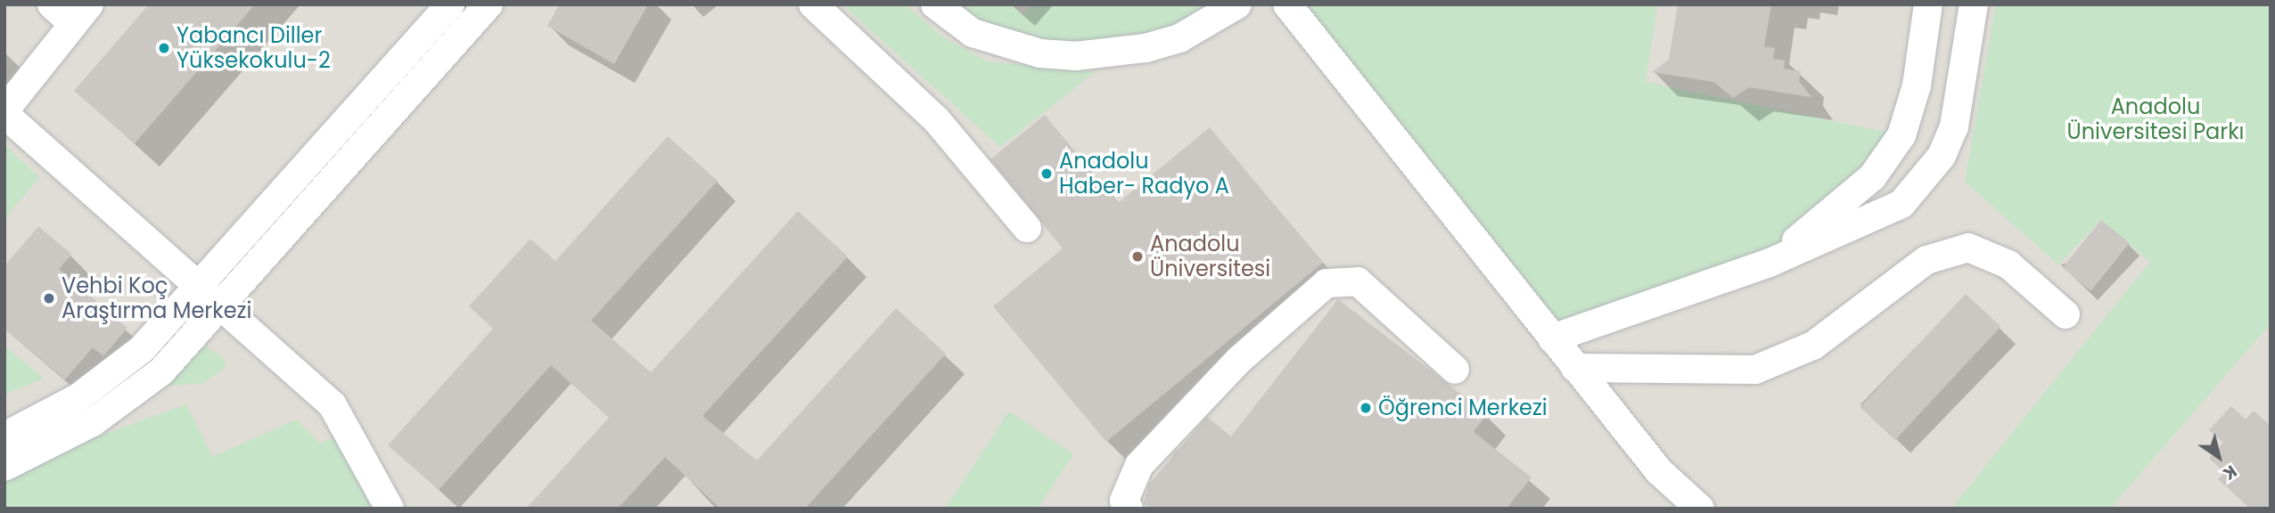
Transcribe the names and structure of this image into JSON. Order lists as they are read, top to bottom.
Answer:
{
  "parks": ["Anadolu Üniversitesi Parkı"],
  "places": [
    "Yabancı Diller Yüksekokulu-2",
    "Anadolu Haber- Radyo A",
    "Anadolu Üniversitesi",
    "Vehbi Koç Araştırma Merkezi",
    "Öğrenci Merkezi"
  ],
  "north": "bottom right"
}
